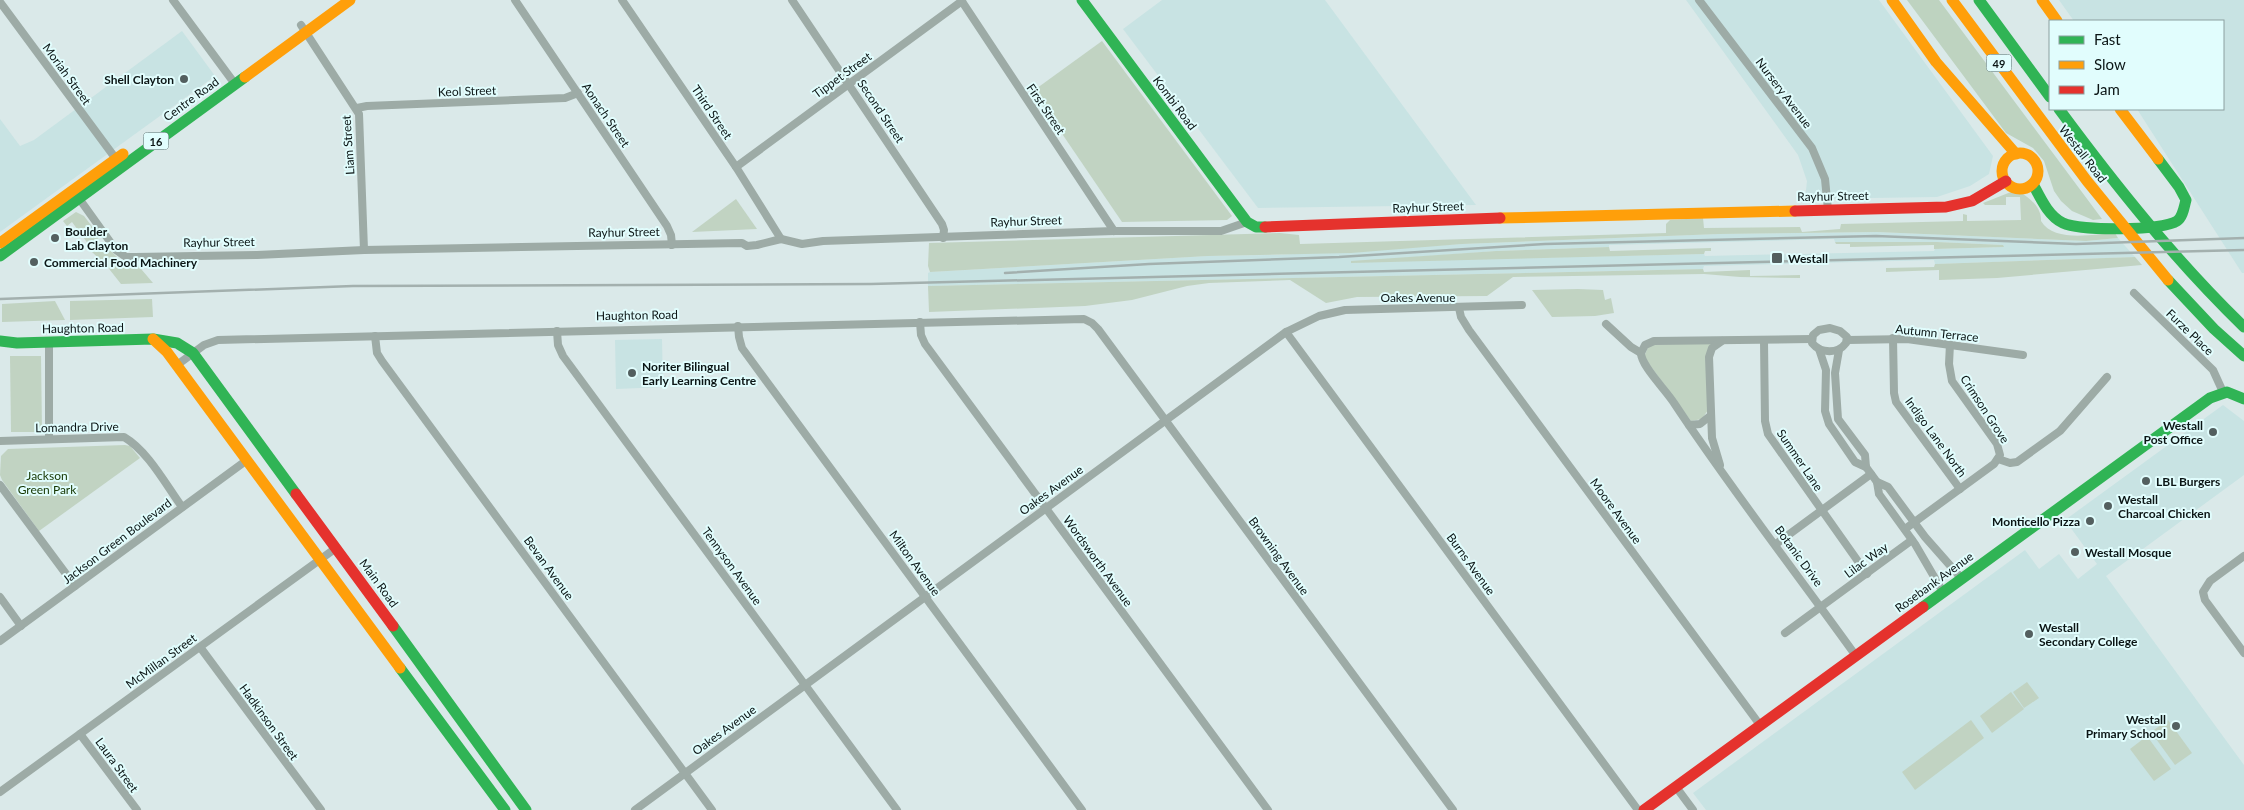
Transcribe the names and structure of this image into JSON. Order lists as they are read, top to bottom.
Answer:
{
  "streets": {
    "main road": [
      "49",
      "Centre Road",
      "Kombi Road",
      "16",
      "Westall Road",
      "Rayhur Street",
      "Haughton Road",
      "Rosebank Avenue",
      "Main Road"
    ],
    "street": [
      "Moriah Street",
      "Tippet Street",
      "Keol Street",
      "Nursery Avenue",
      "First Street",
      "Second Street",
      "Third Street",
      "Aonach Street",
      "Liam Street",
      "Oakes Avenue",
      "Furze Place",
      "Autumn Terrace",
      "Crimson Grove",
      "Lomandra Drive",
      "Indigo Lane North",
      "Summer Lane",
      "Moore Avenue",
      "Jackson Green Boulevard",
      "Browning Avenue",
      "Botanic Drive",
      "Lilac Way",
      "Wordsworth Avenue",
      "Milton Avenue",
      "Burns Avenue",
      "Tennyson Avenue",
      "Bevan Avenue",
      "McMillan Street",
      "Hadkinson Street",
      "Laura Street"
    ]
  },
  "crossings": [
    ["Moriah Street", "Centre Road"],
    ["Tippet Street", "First Street"],
    ["Tippet Street", "Second Street"],
    ["Tippet Street", "Third Street"],
    ["Keol Street", "Aonach Street"],
    ["Keol Street", "Liam Street"],
    ["Nursery Avenue", "Rayhur Street"],
    ["Centre Road", "Liam Street"],
    ["Centre Road", "Rayhur Street"],
    ["Kombi Road", "Rayhur Street"],
    ["First Street", "Rayhur Street"],
    ["Second Street", "Rayhur Street"],
    ["Third Street", "Rayhur Street"],
    ["Aonach Street", "Rayhur Street"],
    ["Liam Street", "Rayhur Street"],
    ["Oakes Avenue", "Moore Avenue"],
    ["Oakes Avenue", "Browning Avenue"],
    ["Oakes Avenue", "Wordsworth Avenue"],
    ["Oakes Avenue", "Milton Avenue"],
    ["Oakes Avenue", "Burns Avenue"],
    ["Oakes Avenue", "Tennyson Avenue"],
    ["Oakes Avenue", "Bevan Avenue"],
    ["Haughton Road", "Browning Avenue"],
    ["Haughton Road", "Wordsworth Avenue"],
    ["Haughton Road", "Milton Avenue"],
    ["Haughton Road", "Tennyson Avenue"],
    ["Haughton Road", "Bevan Avenue"],
    ["Haughton Road", "Main Road"],
    ["Furze Place", "Rosebank Avenue"],
    ["Autumn Terrace", "Crimson Grove"],
    ["Autumn Terrace", "Indigo Lane North"],
    ["Crimson Grove", "Indigo Lane North"],
    ["Lomandra Drive", "Jackson Green Boulevard"],
    ["Summer Lane", "Lilac Way"],
    ["Moore Avenue", "Rosebank Avenue"],
    ["Botanic Drive", "Lilac Way"],
    ["Botanic Drive", "Rosebank Avenue"],
    ["Main Road", "McMillan Street"],
    ["McMillan Street", "Hadkinson Street"],
    ["McMillan Street", "Laura Street"]
  ],
  "parks": ["Jackson Green Park"],
  "places": {
    "other": [
      "Shell Clayton",
      "Boulder Lab Clayton",
      "Commercial Food Machinery",
      "Noriter Bilingual Early Learning Centre",
      "Westall Post Office",
      "LBL Burgers",
      "Westall Charcoal Chicken",
      "Monticello Pizza",
      "Westall Mosque",
      "Westall Secondary College",
      "Westall Primary School"
    ],
    "transit": ["Westall"]
  },
  "legend": ["Fast", "Slow", "Jam"]
}
